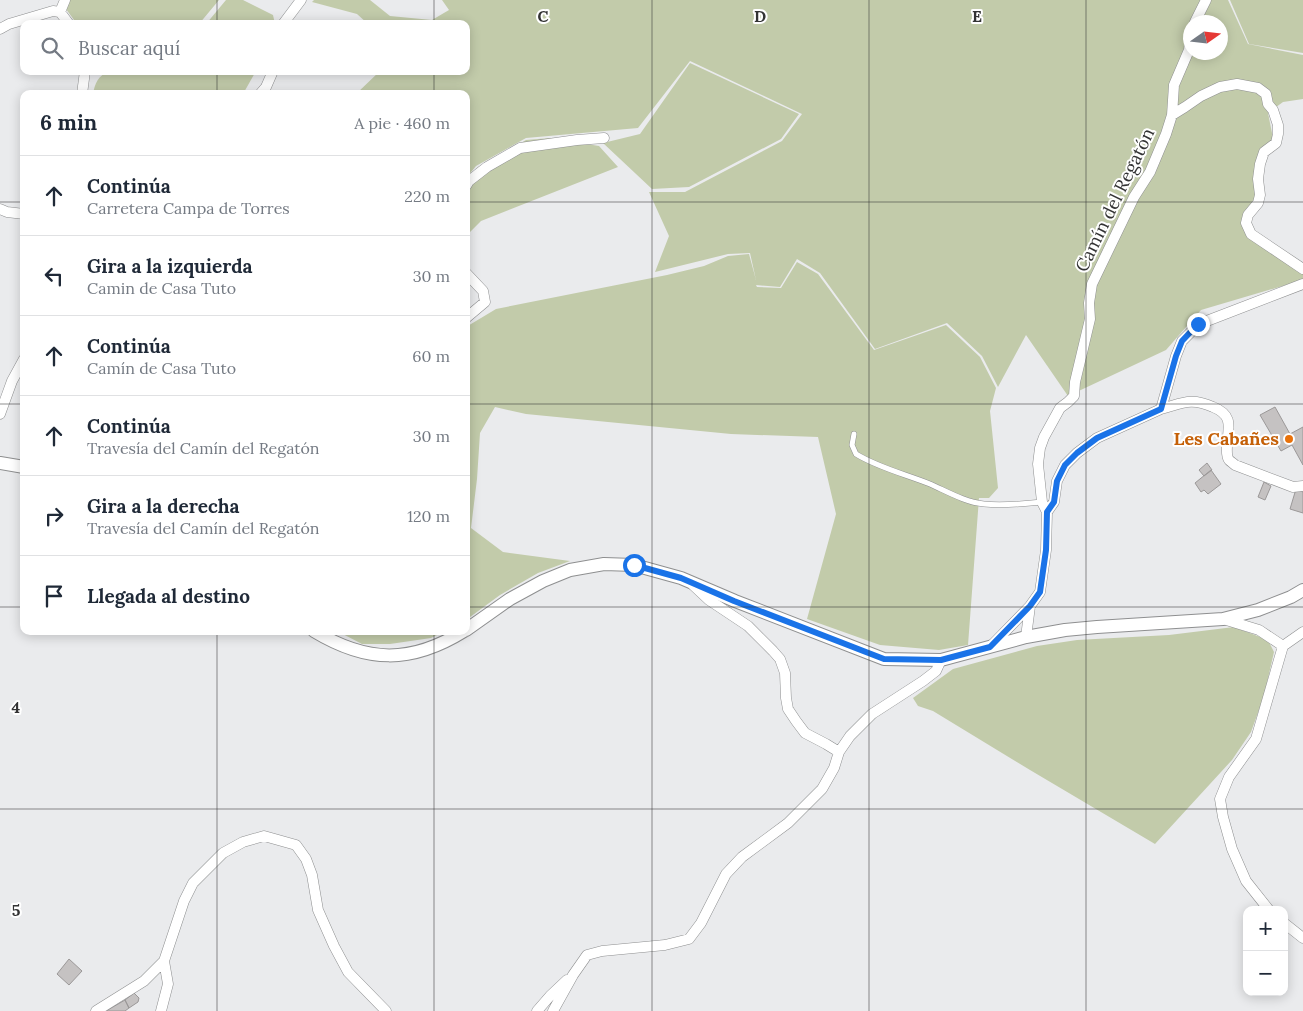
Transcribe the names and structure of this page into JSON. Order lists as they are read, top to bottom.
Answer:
{
  "streets": {
    "street": ["Camín del Regatón"]
  },
  "places": ["Les Cabañes"],
  "north": "right",
  "page": {
    "search": "Buscar aquí",
    "heading": ["6 min", "A pie · 460 m"],
    "list": [
      ["Continúa", "Carretera Campa de Torres", "220 m"],
      ["Gira a la izquierda", "Camin de Casa Tuto", "30 m"],
      ["Continúa", "Camín de Casa Tuto", "60 m"],
      ["Continúa", "Travesía del Camín del Regatón", "30 m"],
      ["Gira a la derecha", "Travesía del Camín del Regatón", "120 m"],
      "Llegada al destino"
    ],
    "map_buttons": ["+", "−"]
  },
  "grid": {
    "columns": ["C", "D", "E"],
    "rows": ["4", "5"]
  }
}
